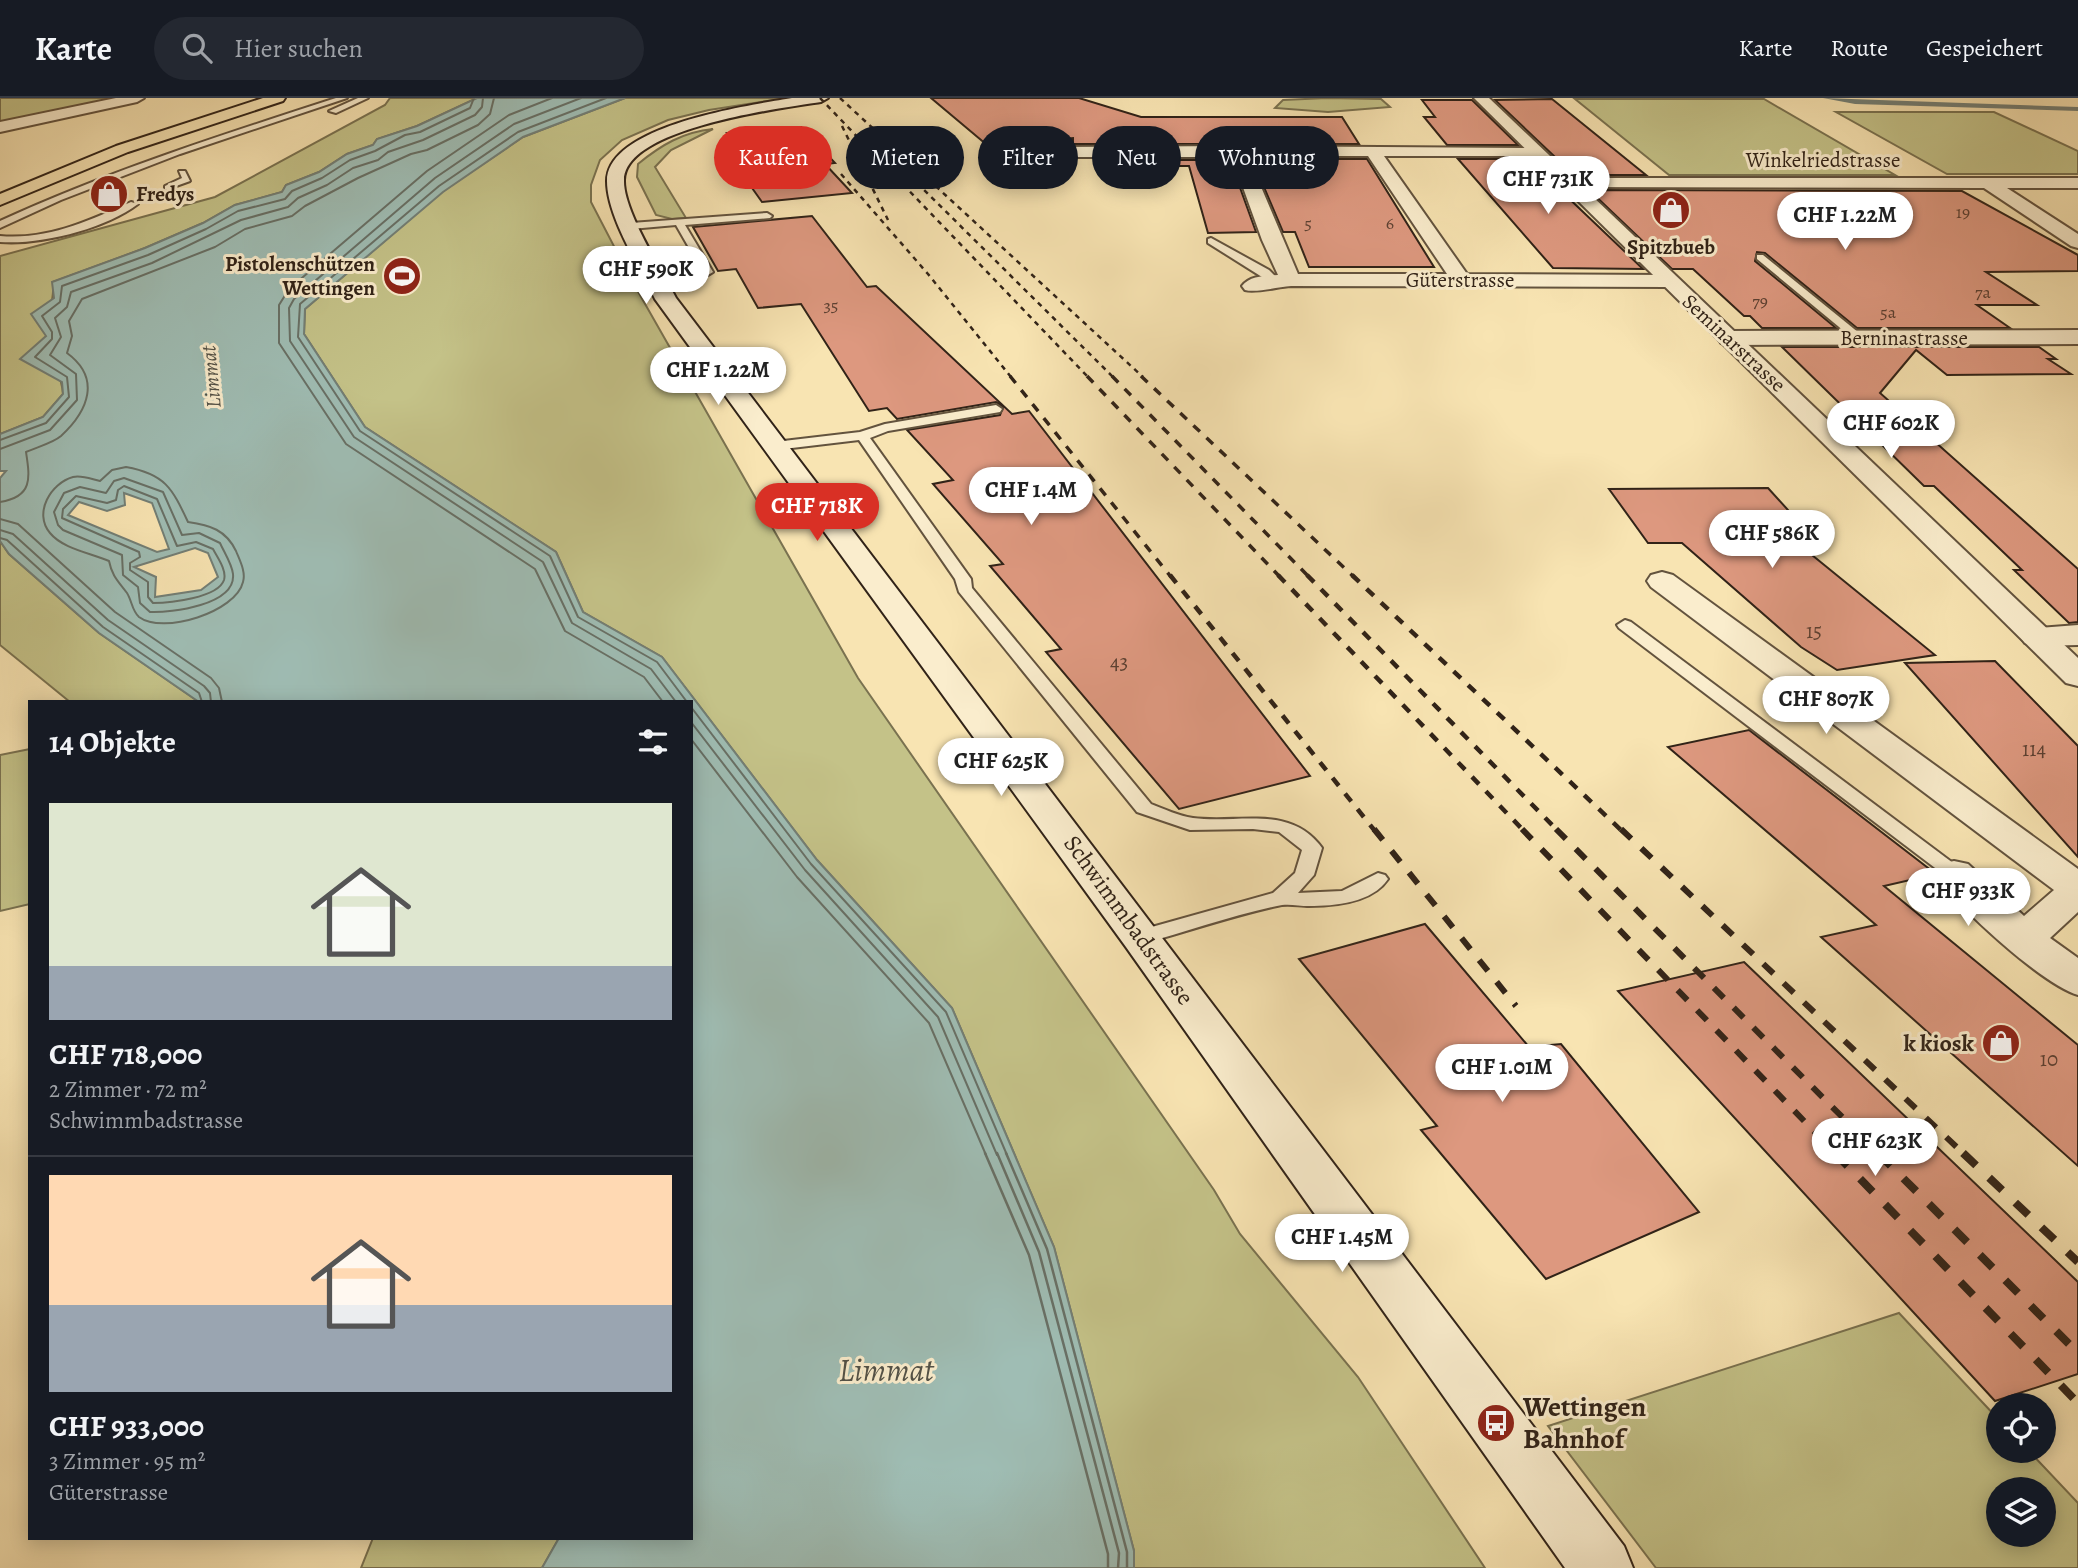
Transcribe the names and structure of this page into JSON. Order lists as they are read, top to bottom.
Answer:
{
  "streets": {
    "street": [
      "Winkelriedstrasse",
      "Güterstrasse",
      "Berninastrasse",
      "Seminarstrasse",
      "Schwimmbadstrasse"
    ]
  },
  "crossings": [
    ["Winkelriedstrasse", "Seminarstrasse"],
    ["Güterstrasse", "Seminarstrasse"],
    ["Berninastrasse", "Seminarstrasse"]
  ],
  "water": ["Limmat"],
  "places": {
    "shop": ["Fredys", "Spitzbueb", "k kiosk"],
    "sports": ["Pistolenschützen Wettingen"],
    "bus stop": ["Wettingen Bahnhof"]
  },
  "house_numbers": [
    "19",
    "5",
    "6",
    "7a",
    "79",
    "35",
    "5a",
    "15",
    "43",
    "114",
    "10"
  ],
  "page": {
    "header": "Karte",
    "search": "Hier suchen",
    "nav": ["Karte", "Route", "Gespeichert"],
    "chip": [
      "Kaufen",
      "Mieten",
      "Filter",
      "Neu",
      "Wohnung"
    ],
    "price": [
      "CHF 731K",
      "CHF 1.22M",
      "CHF 590K",
      "CHF 1.22M",
      "CHF 602K",
      "CHF 1.4M",
      "CHF 718K",
      "CHF 586K",
      "CHF 807K",
      "CHF 625K",
      "CHF 933K",
      "CHF 1.01M",
      "CHF 623K",
      "CHF 1.45M"
    ],
    "heading": "14 Objekte",
    "list": [
      {
        "name": "CHF 718,000",
        "note": "2 Zimmer · 72 m² · Schwimmbadstrasse"
      },
      {
        "name": "CHF 933,000",
        "note": "3 Zimmer · 95 m² · Güterstrasse"
      }
    ]
  }
}
